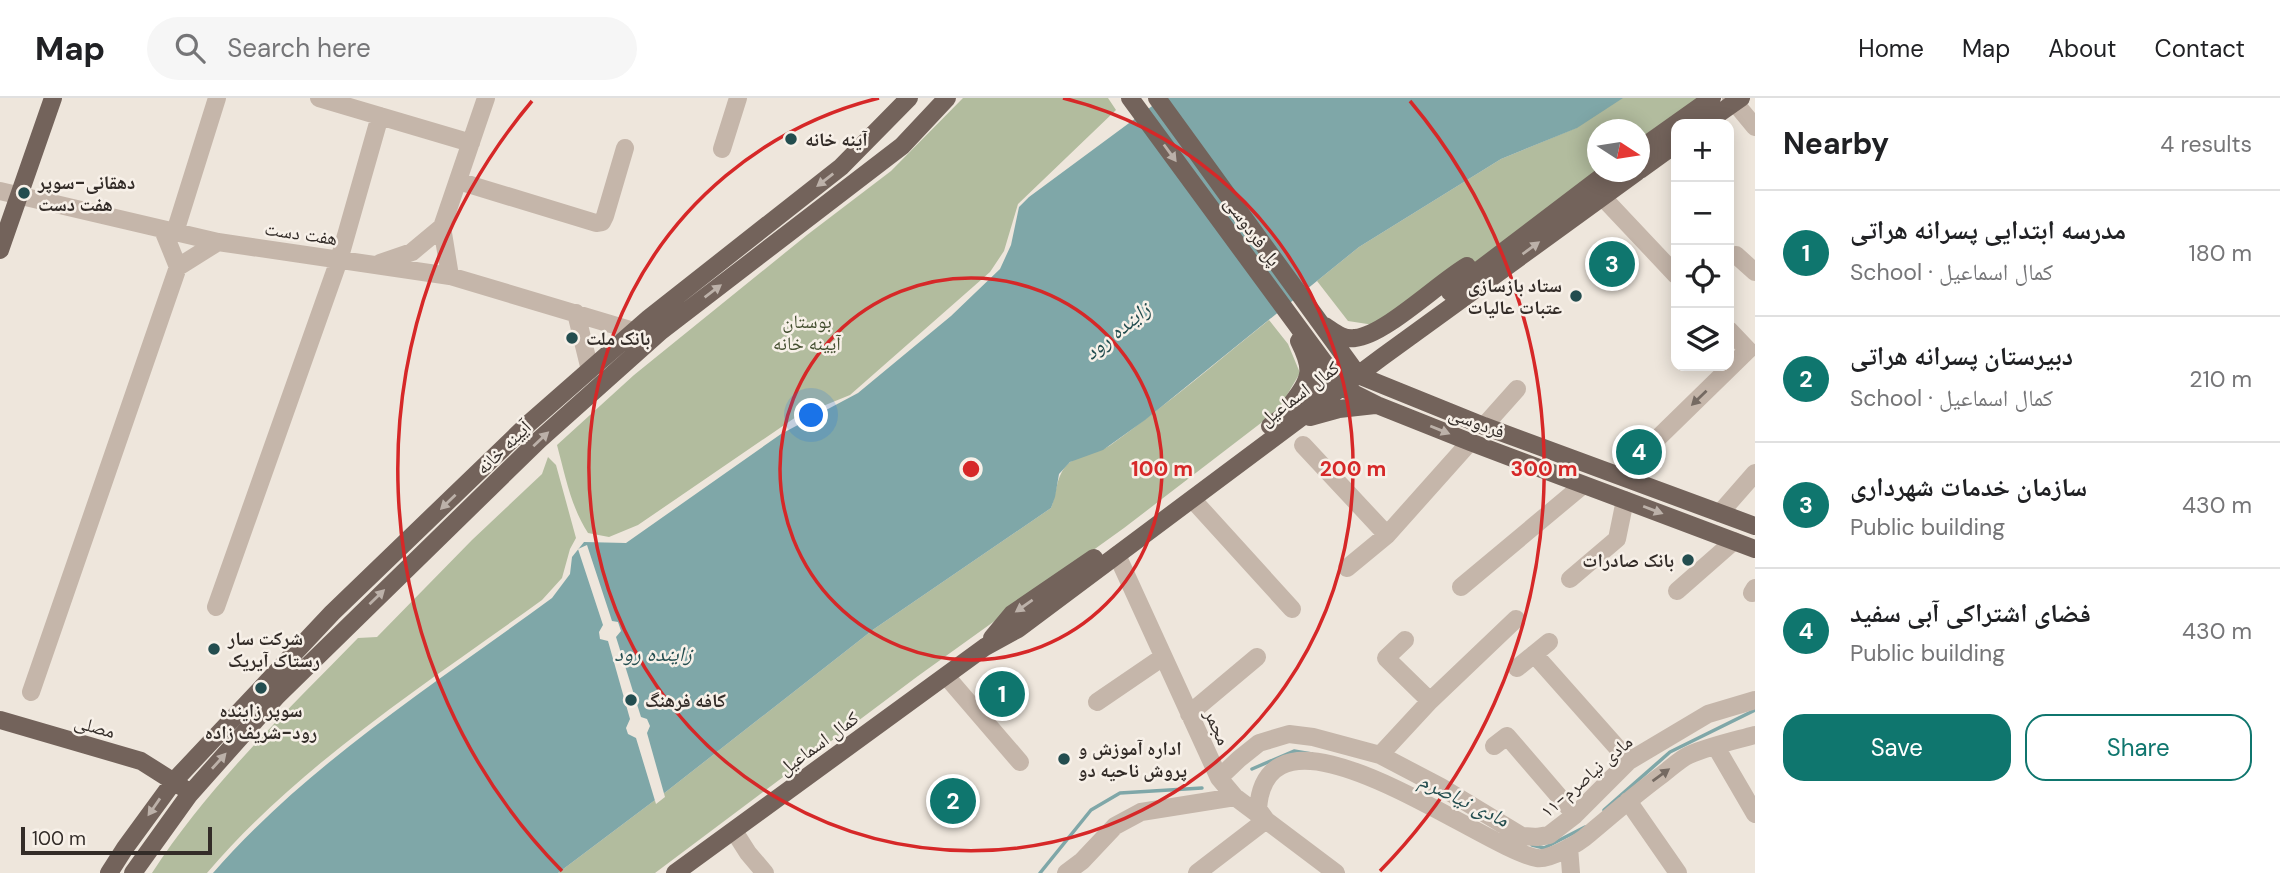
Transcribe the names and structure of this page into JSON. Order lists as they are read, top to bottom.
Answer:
{
  "streets": {
    "main road": [
      "پل فردوسی",
      "کمال اسماعیل",
      "فردوسی",
      "آیینه خانه",
      "مصلی"
    ],
    "street": ["هفت دست", "مجمر", "۱۱-مادی نیاصرم"]
  },
  "crossings": [
    ["پل فردوسی", "کمال اسماعیل"],
    ["پل فردوسی", "فردوسی"],
    ["هفت دست", "آیینه خانه"],
    ["کمال اسماعیل", "فردوسی"],
    ["کمال اسماعیل", "مجمر"],
    ["آیینه خانه", "مصلی"],
    ["مجمر", "۱۱-مادی نیاصرم"]
  ],
  "water": ["زاینده رود", "مادی نیاصرم"],
  "parks": ["بوستان آیینه خانه"],
  "places": [
    "آینه خانه",
    "دهقانی-سوپر هفت دست",
    "ستاد بازسازی عتبات عالیات",
    "بانک ملت",
    "بانک صادرات",
    "شرکت سار رستاک آیریک",
    "سوپر زاینده رود-شریف زاده",
    "کافه فرهنگ",
    "اداره آموزش و پروش ناحیه دو"
  ],
  "scale_bar": "100 m",
  "north": "right",
  "page": {
    "header": "Map",
    "search": "Search here",
    "nav": [
      "Home",
      "Map",
      "About",
      "Contact"
    ],
    "heading": ["Nearby", "4 results"],
    "map_buttons": ["+", "−"],
    "list": [
      {
        "mark": "1",
        "name": "مدرسه ابتدایی پسرانه هراتی",
        "note": "School · کمال اسماعیل",
        "value": "180 m"
      },
      {
        "mark": "2",
        "name": "دبیرستان پسرانه هراتی",
        "note": "School · کمال اسماعیل",
        "value": "210 m"
      },
      {
        "mark": "3",
        "name": "سازمان خدمات شهرداری",
        "note": "Public building",
        "value": "430 m"
      },
      {
        "mark": "4",
        "name": "فضای اشتراکی آبی سفید",
        "note": "Public building",
        "value": "430 m"
      }
    ],
    "pins": [
      "3",
      "4",
      "1",
      "2"
    ],
    "buttons": ["Save", "Share"],
    "scale": "100 m"
  },
  "rings": ["100 m", "200 m", "300 m"]
}
